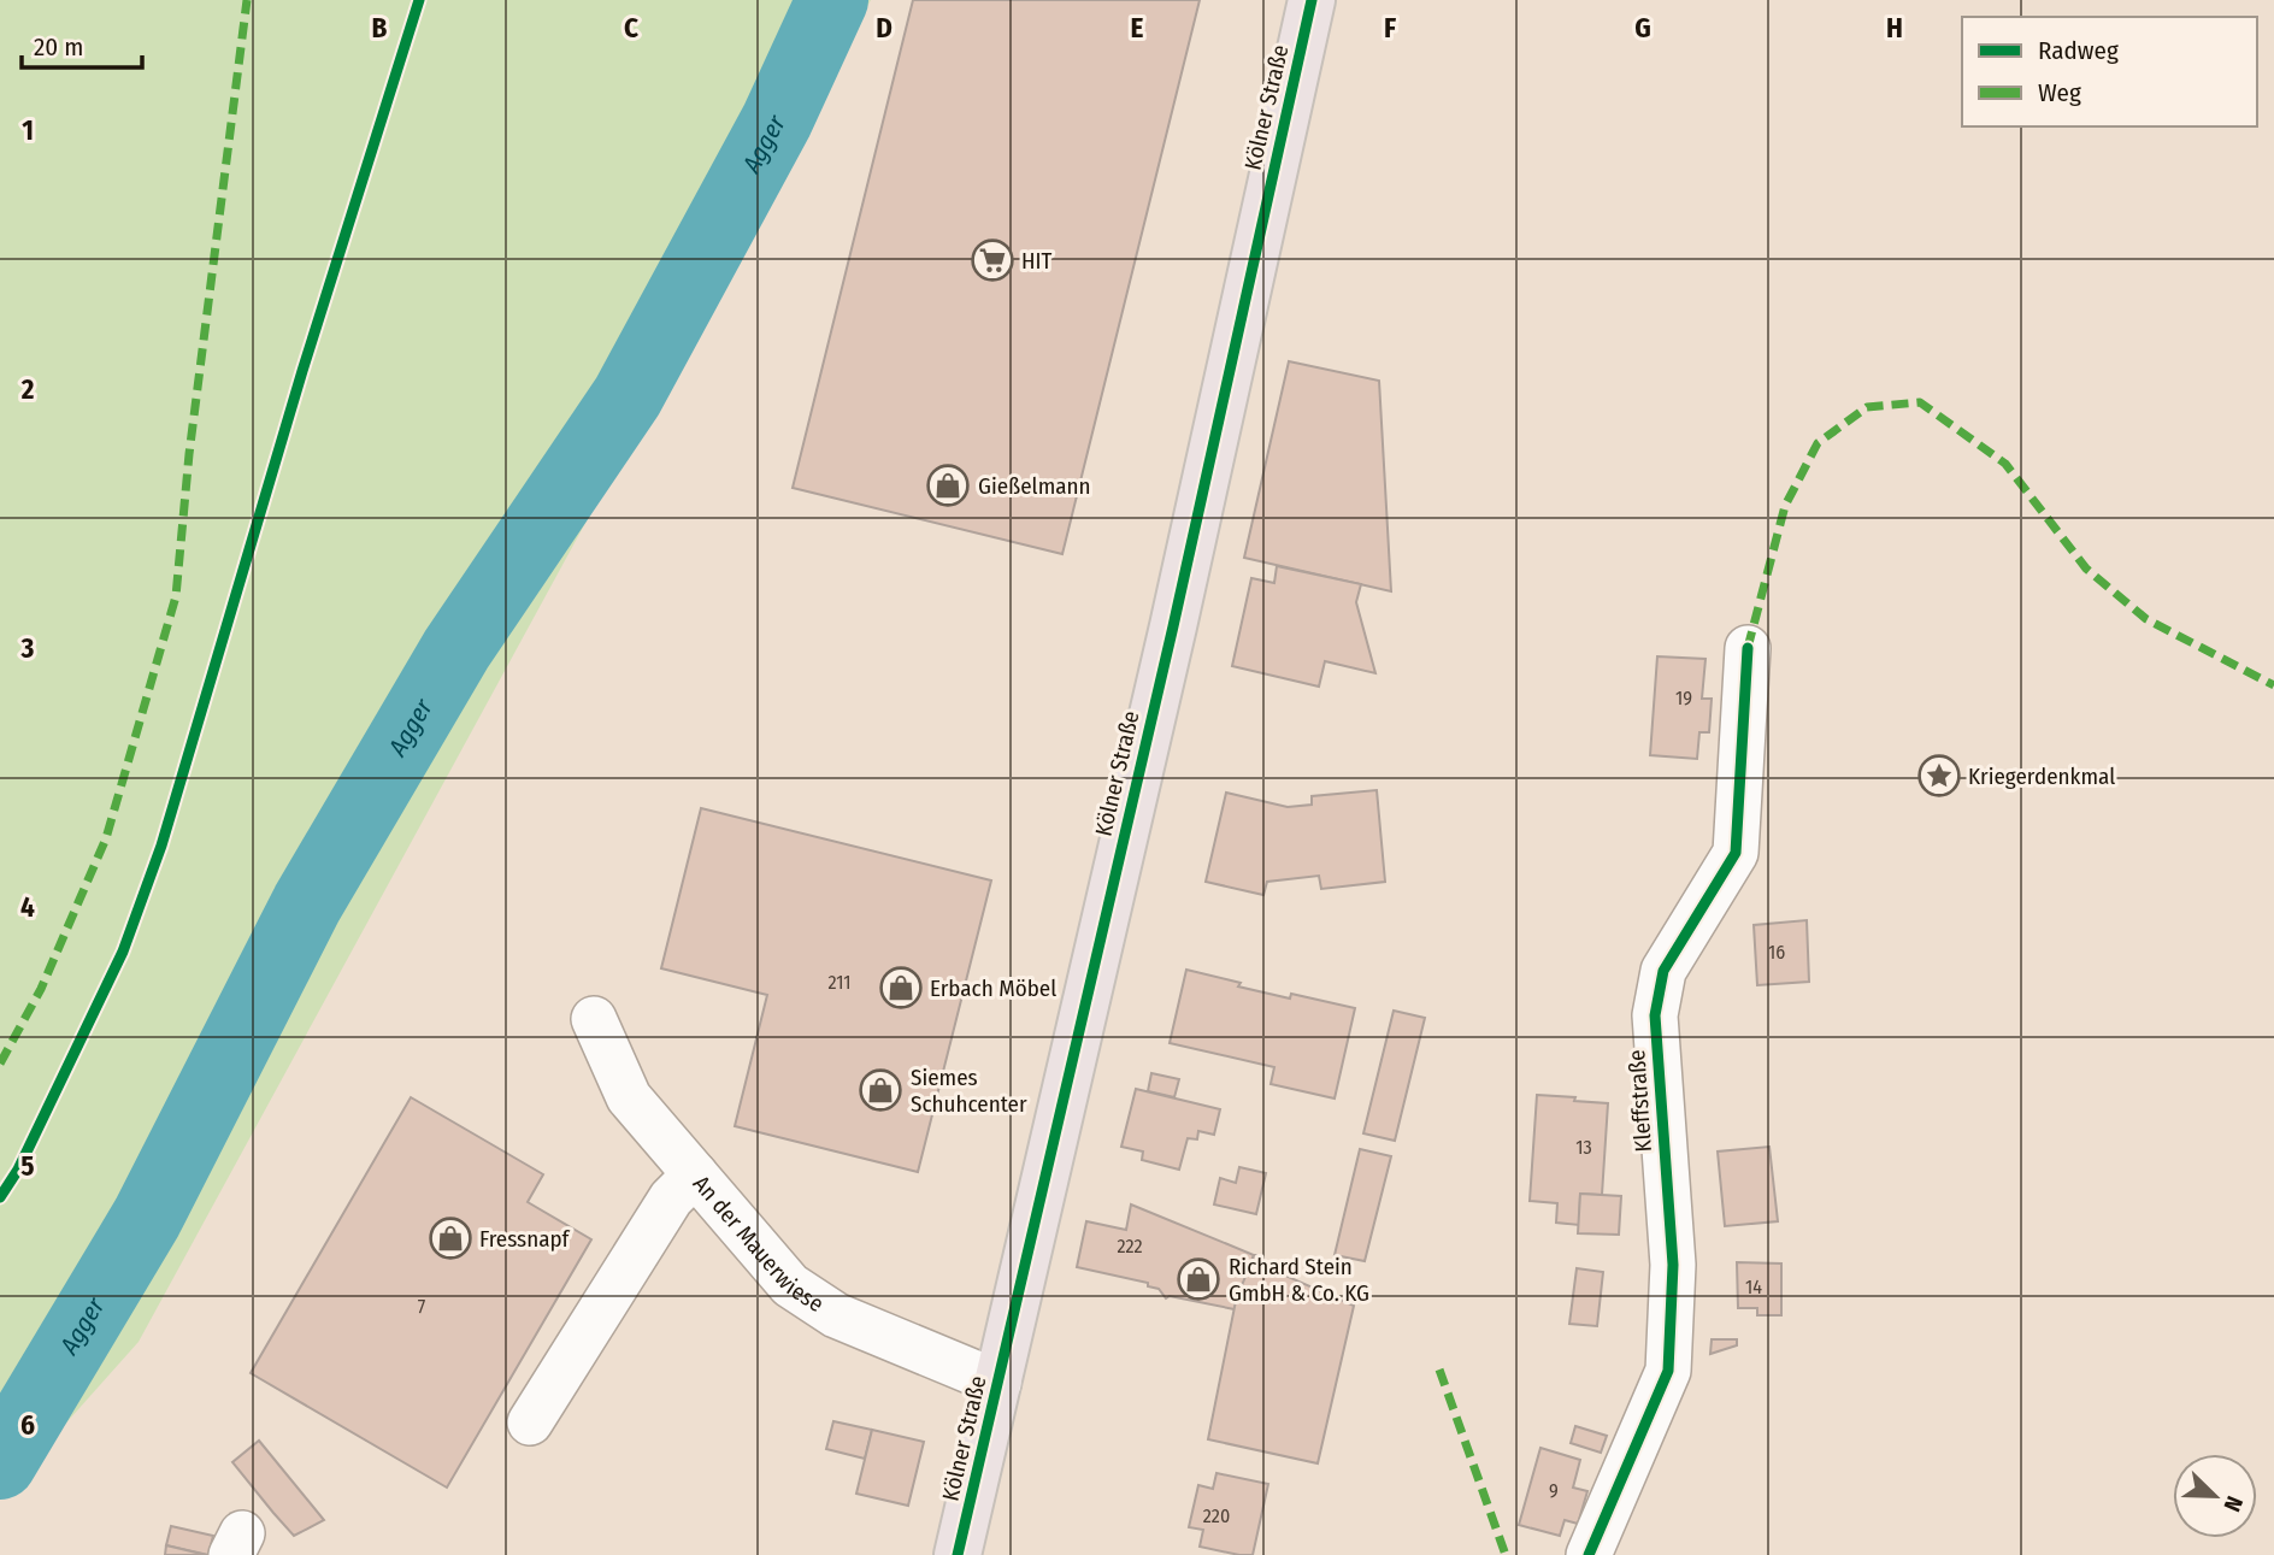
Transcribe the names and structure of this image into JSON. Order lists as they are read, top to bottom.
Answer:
{
  "streets": {
    "main road": ["Kölner Straße"],
    "street": ["Kleffstraße", "An der Mauerwiese"]
  },
  "crossings": [
    ["Kölner Straße", "An der Mauerwiese"]
  ],
  "water": ["Agger"],
  "places": {
    "supermarket": ["HIT"],
    "shop": [
      "Gießelmann",
      "Erbach Möbel",
      "Siemes Schuhcenter",
      "Fressnapf",
      "Richard Stein GmbH & Co. KG"
    ],
    "place": ["Kriegerdenkmal"]
  },
  "house_numbers": [
    "19",
    "16",
    "211",
    "13",
    "222",
    "14",
    "7",
    "9",
    "220"
  ],
  "legend": ["Radweg", "Weg"],
  "scale_bar": "20 m",
  "north": "bottom right",
  "grid": {
    "columns": [
      "B",
      "C",
      "D",
      "E",
      "F",
      "G",
      "H"
    ],
    "rows": [
      "1",
      "2",
      "3",
      "4",
      "5",
      "6"
    ]
  }
}
